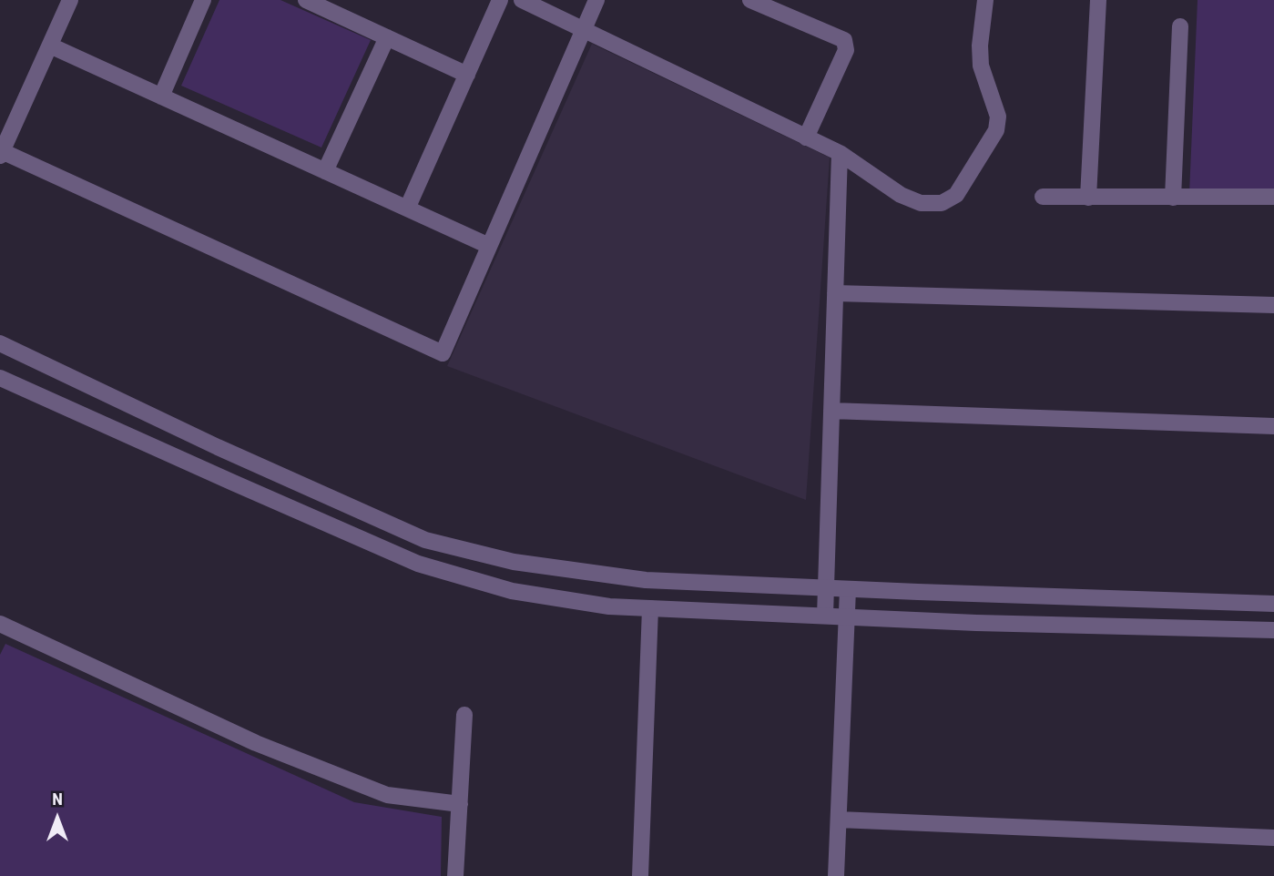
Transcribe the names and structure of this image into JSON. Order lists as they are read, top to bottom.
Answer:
{
  "north": "top"
}
